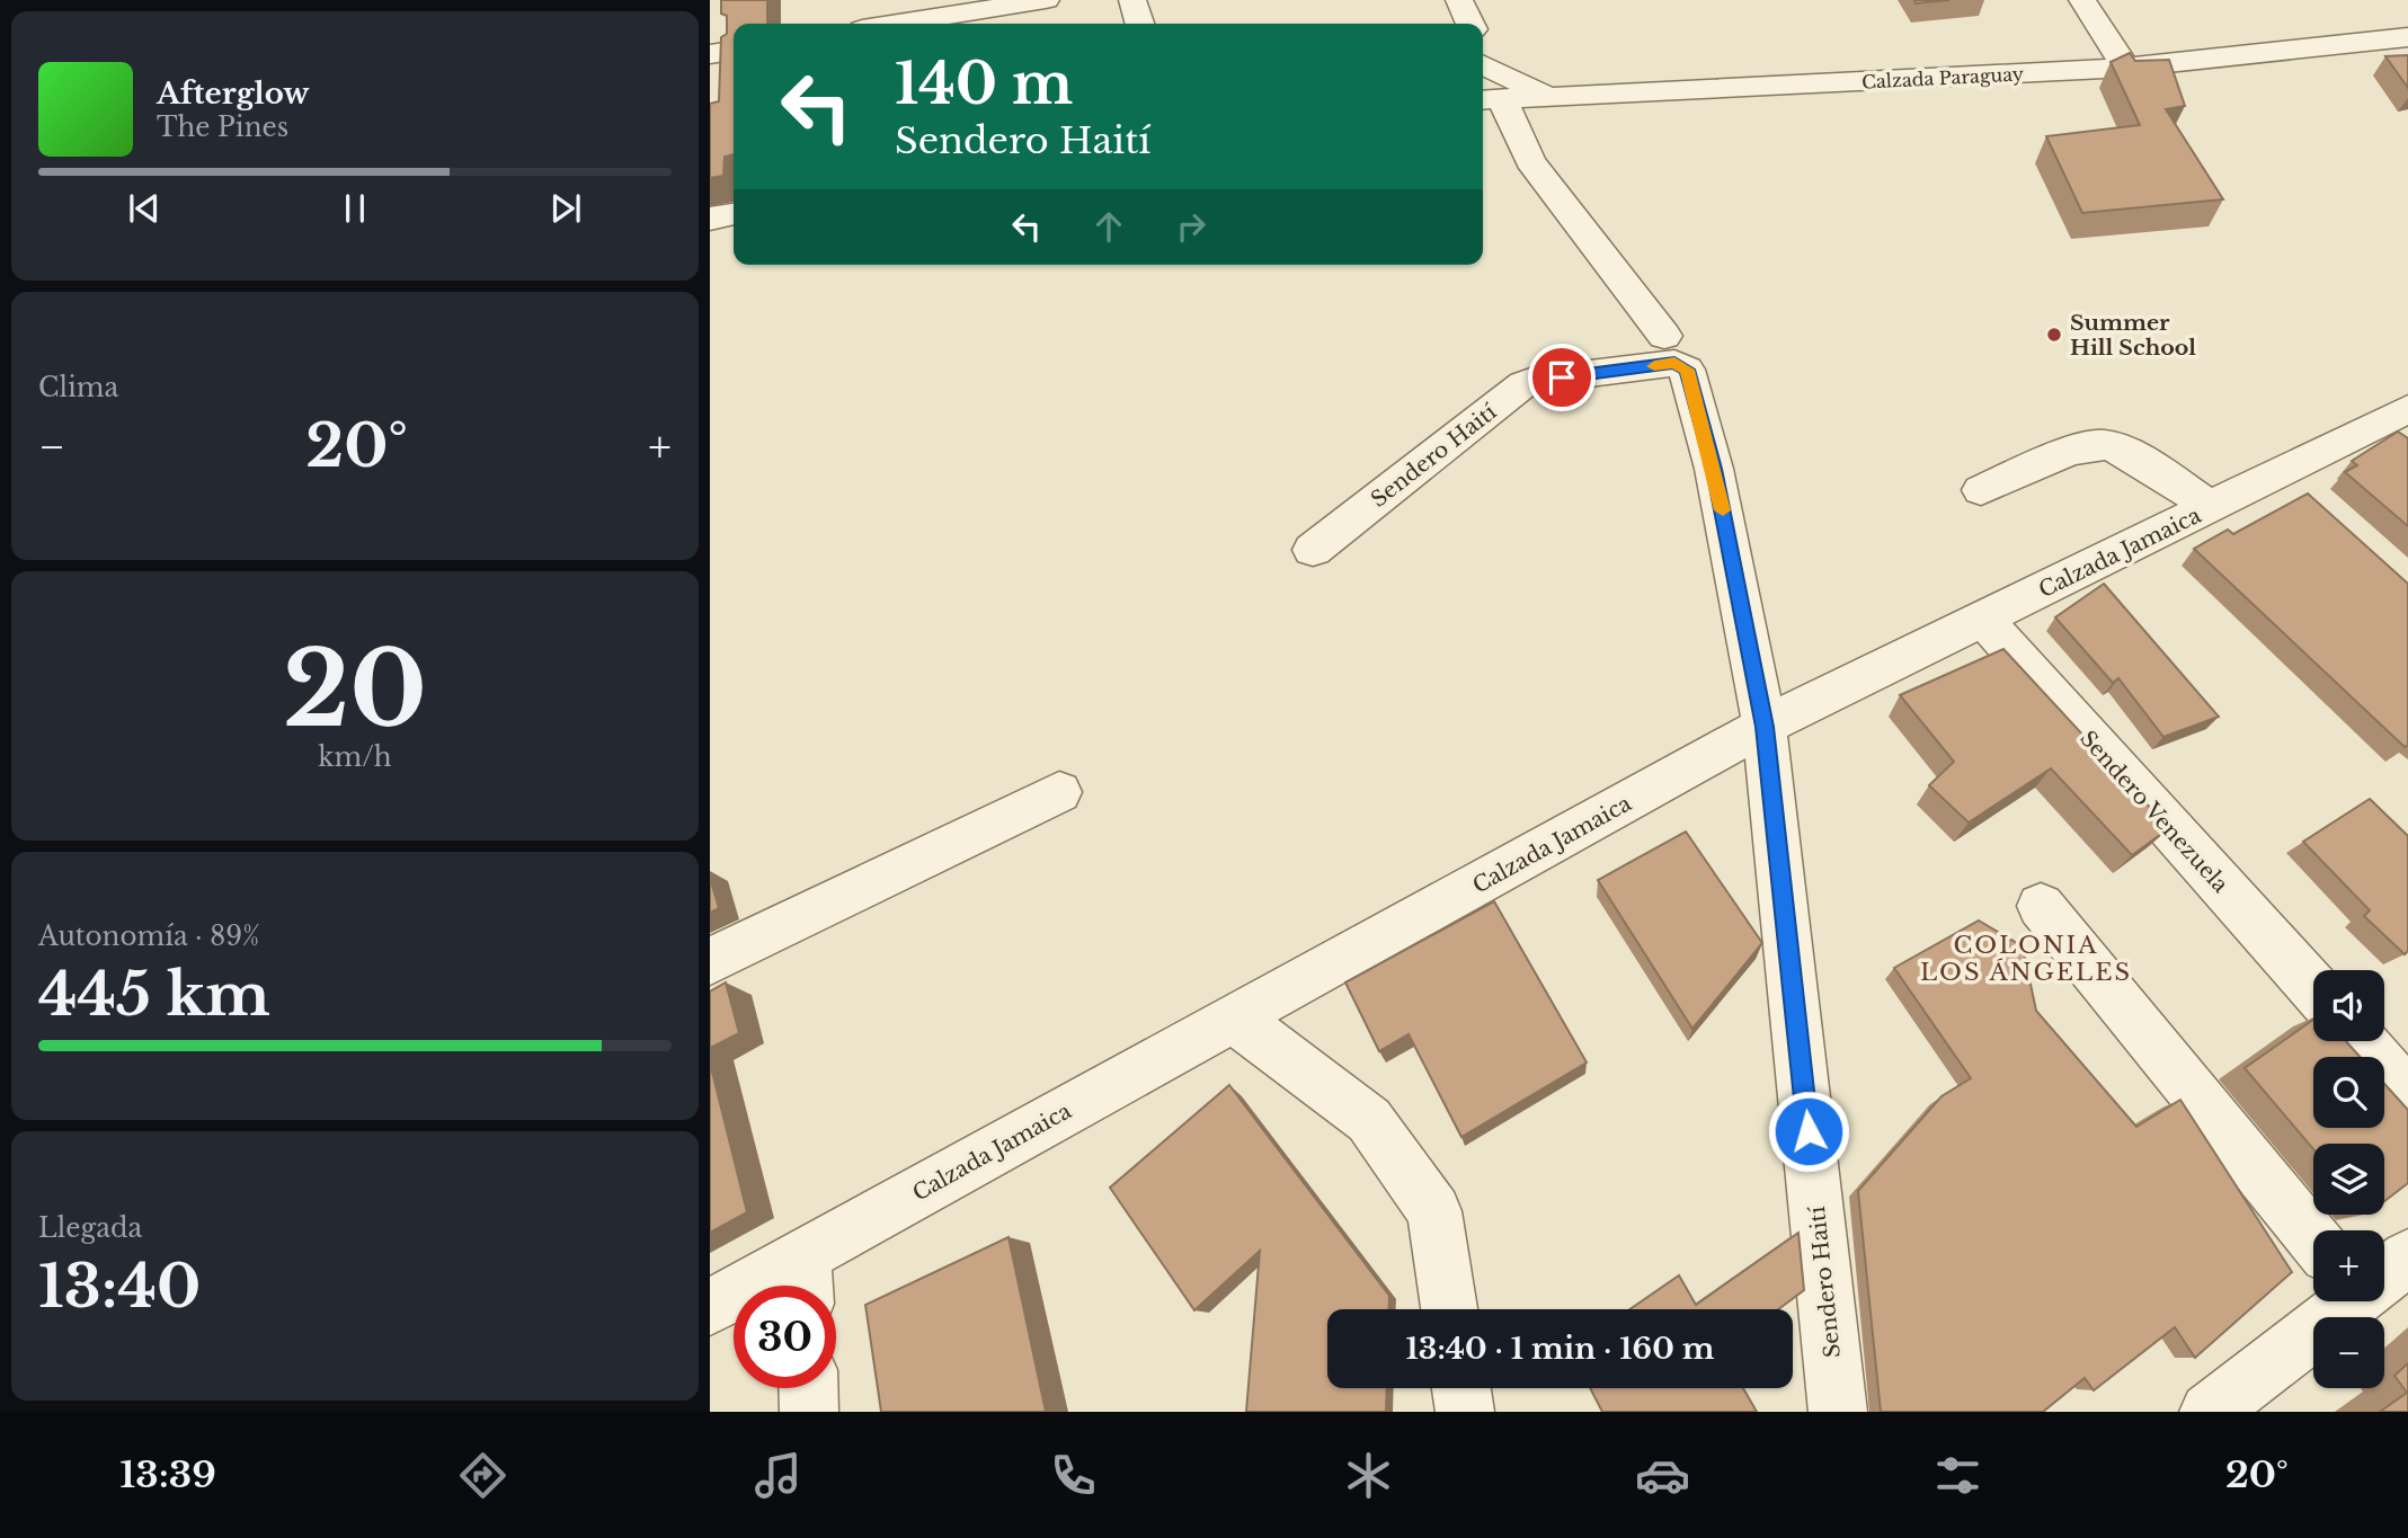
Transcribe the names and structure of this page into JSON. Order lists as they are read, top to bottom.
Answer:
{
  "streets": {
    "street": [
      "Calzada Paraguay",
      "Sendero Haití",
      "Calzada Jamaica",
      "Sendero Venezuela"
    ]
  },
  "crossings": [
    ["Sendero Haití", "Calzada Jamaica"],
    ["Calzada Jamaica", "Sendero Venezuela"]
  ],
  "districts": ["COLONIA LOS ÁNGELES"],
  "places": ["Summer Hill School"],
  "page": {
    "turn": ["140 m", "Sendero Haití"],
    "song": ["Afterglow", "The Pines"],
    "tile": [
      "Clima",
      ["20", "km/h"],
      ["Autonomía · 89%", "445 km"],
      ["Llegada", "13:40"]
    ],
    "heat": ["−", "20°", "+"],
    "map_buttons": ["+", "−"],
    "limit": "30",
    "trip": "13:40 · 1 min · 160 m",
    "tabs": ["13:39", "20°"]
  }
}
